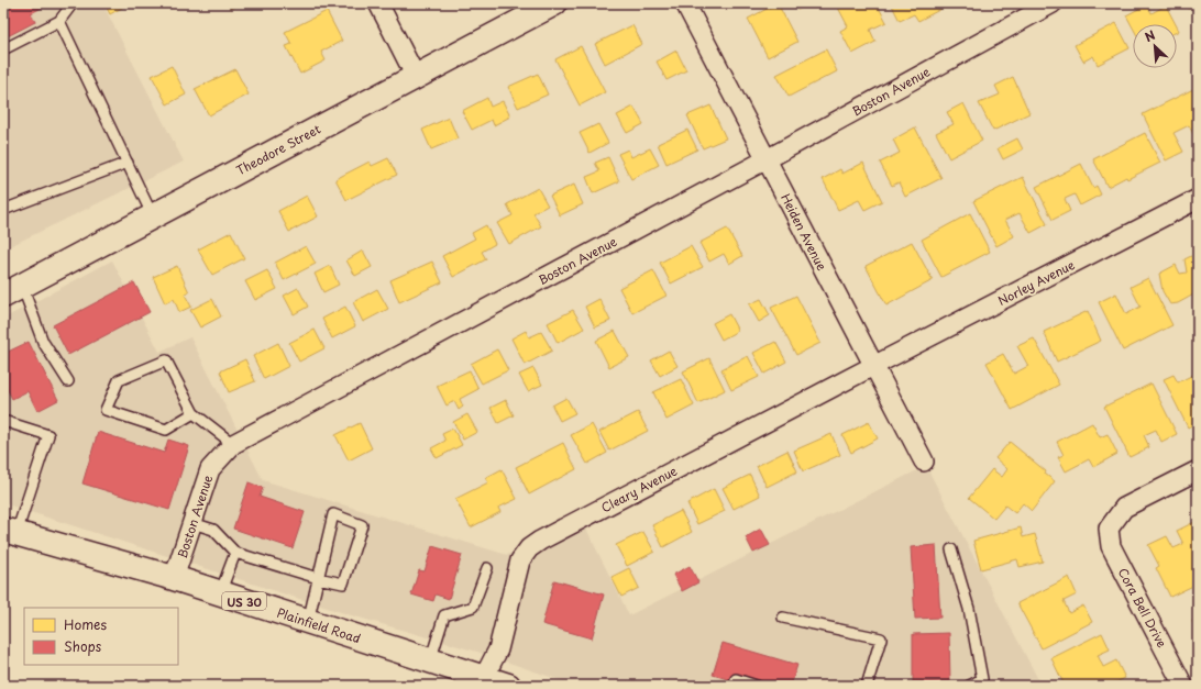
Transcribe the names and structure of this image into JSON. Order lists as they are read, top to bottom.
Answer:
{
  "streets": {
    "main road": ["Theodore Street", "US 30", "Plainfield Road"],
    "street": [
      "Boston Avenue",
      "Heiden Avenue",
      "Norley Avenue",
      "Cleary Avenue",
      "Cora Bell Drive"
    ]
  },
  "crossings": [
    ["Boston Avenue", "Heiden Avenue"],
    ["Boston Avenue", "Plainfield Road"],
    ["Heiden Avenue", "Norley Avenue"],
    ["Heiden Avenue", "Cleary Avenue"],
    ["Norley Avenue", "Cleary Avenue"],
    ["Cleary Avenue", "Plainfield Road"]
  ],
  "legend": ["Homes", "Shops"],
  "north": "top left"
}
